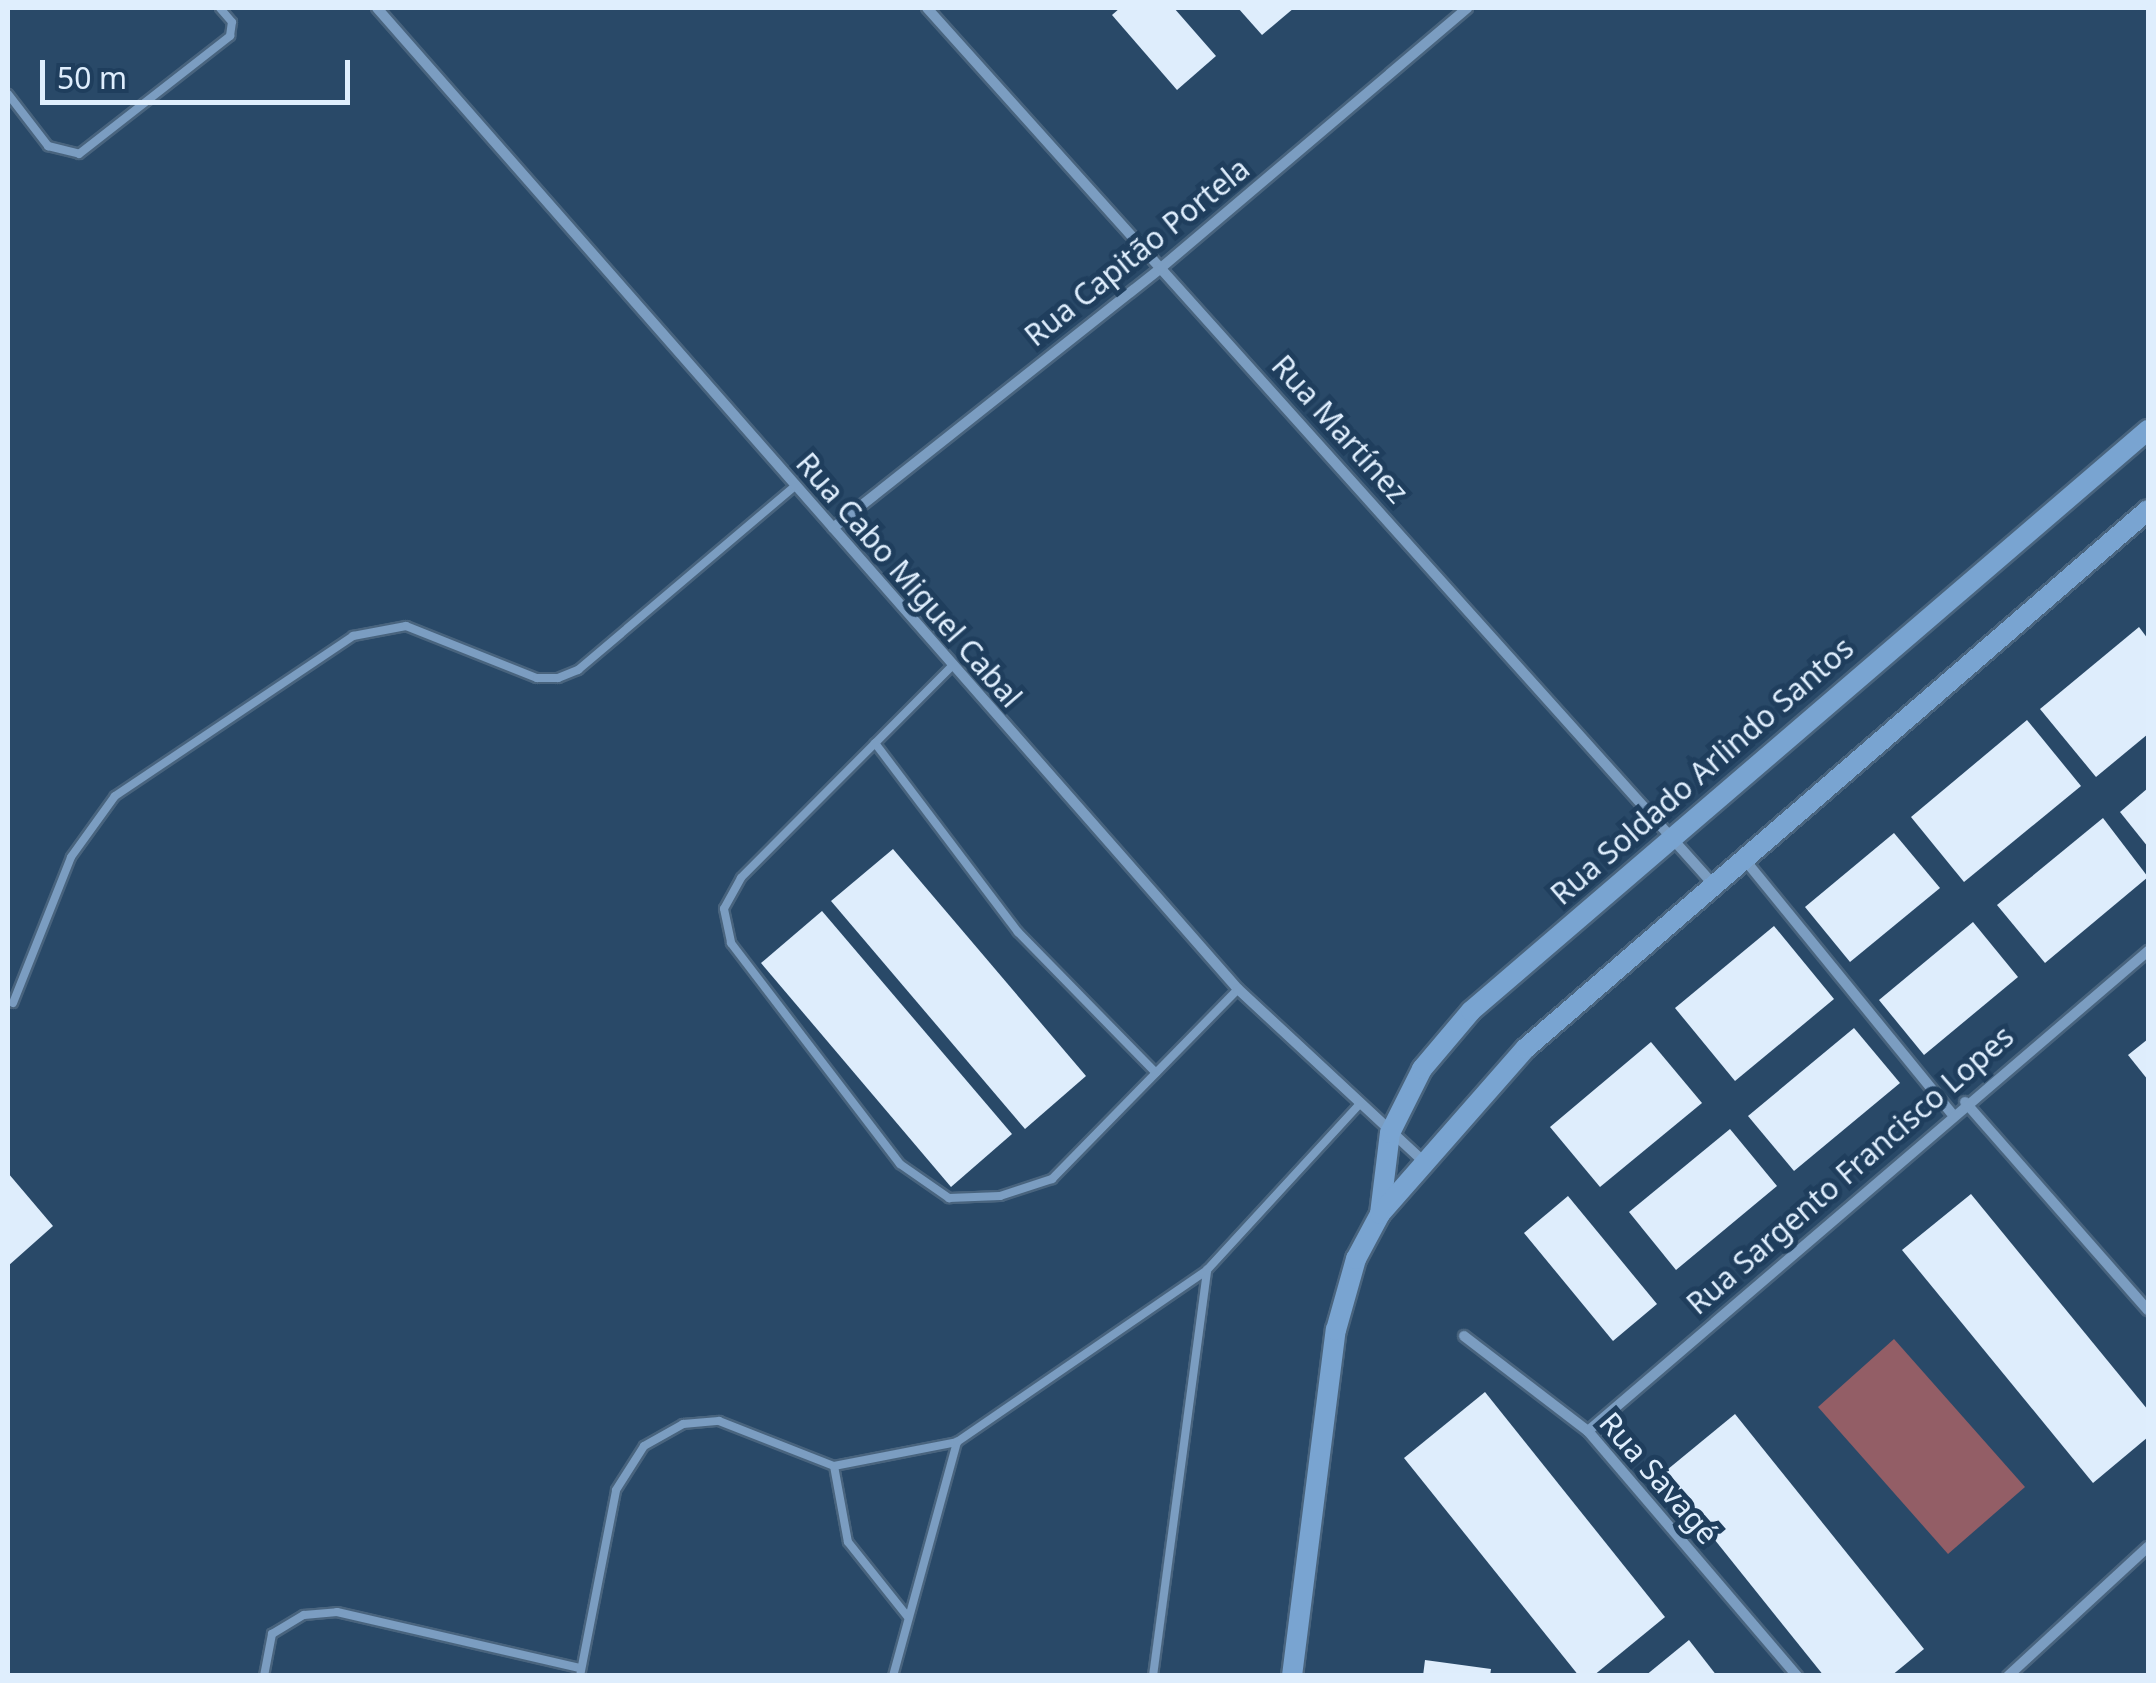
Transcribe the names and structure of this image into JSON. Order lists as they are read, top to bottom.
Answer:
{
  "streets": {
    "main road": ["Rua Soldado Arlindo Santos"],
    "street": [
      "Rua Capitão Portela",
      "Rua Martínez",
      "Rua Cabo Miguel Cabal",
      "Rua Sargento Francisco Lopes",
      "Rua Savagé"
    ]
  },
  "crossings": [
    ["Rua Capitão Portela", "Rua Martínez"],
    ["Rua Capitão Portela", "Rua Cabo Miguel Cabal"],
    ["Rua Martínez", "Rua Soldado Arlindo Santos"],
    ["Rua Cabo Miguel Cabal", "Rua Soldado Arlindo Santos"],
    ["Rua Sargento Francisco Lopes", "Rua Savagé"]
  ],
  "scale_bar": "50 m"
}
